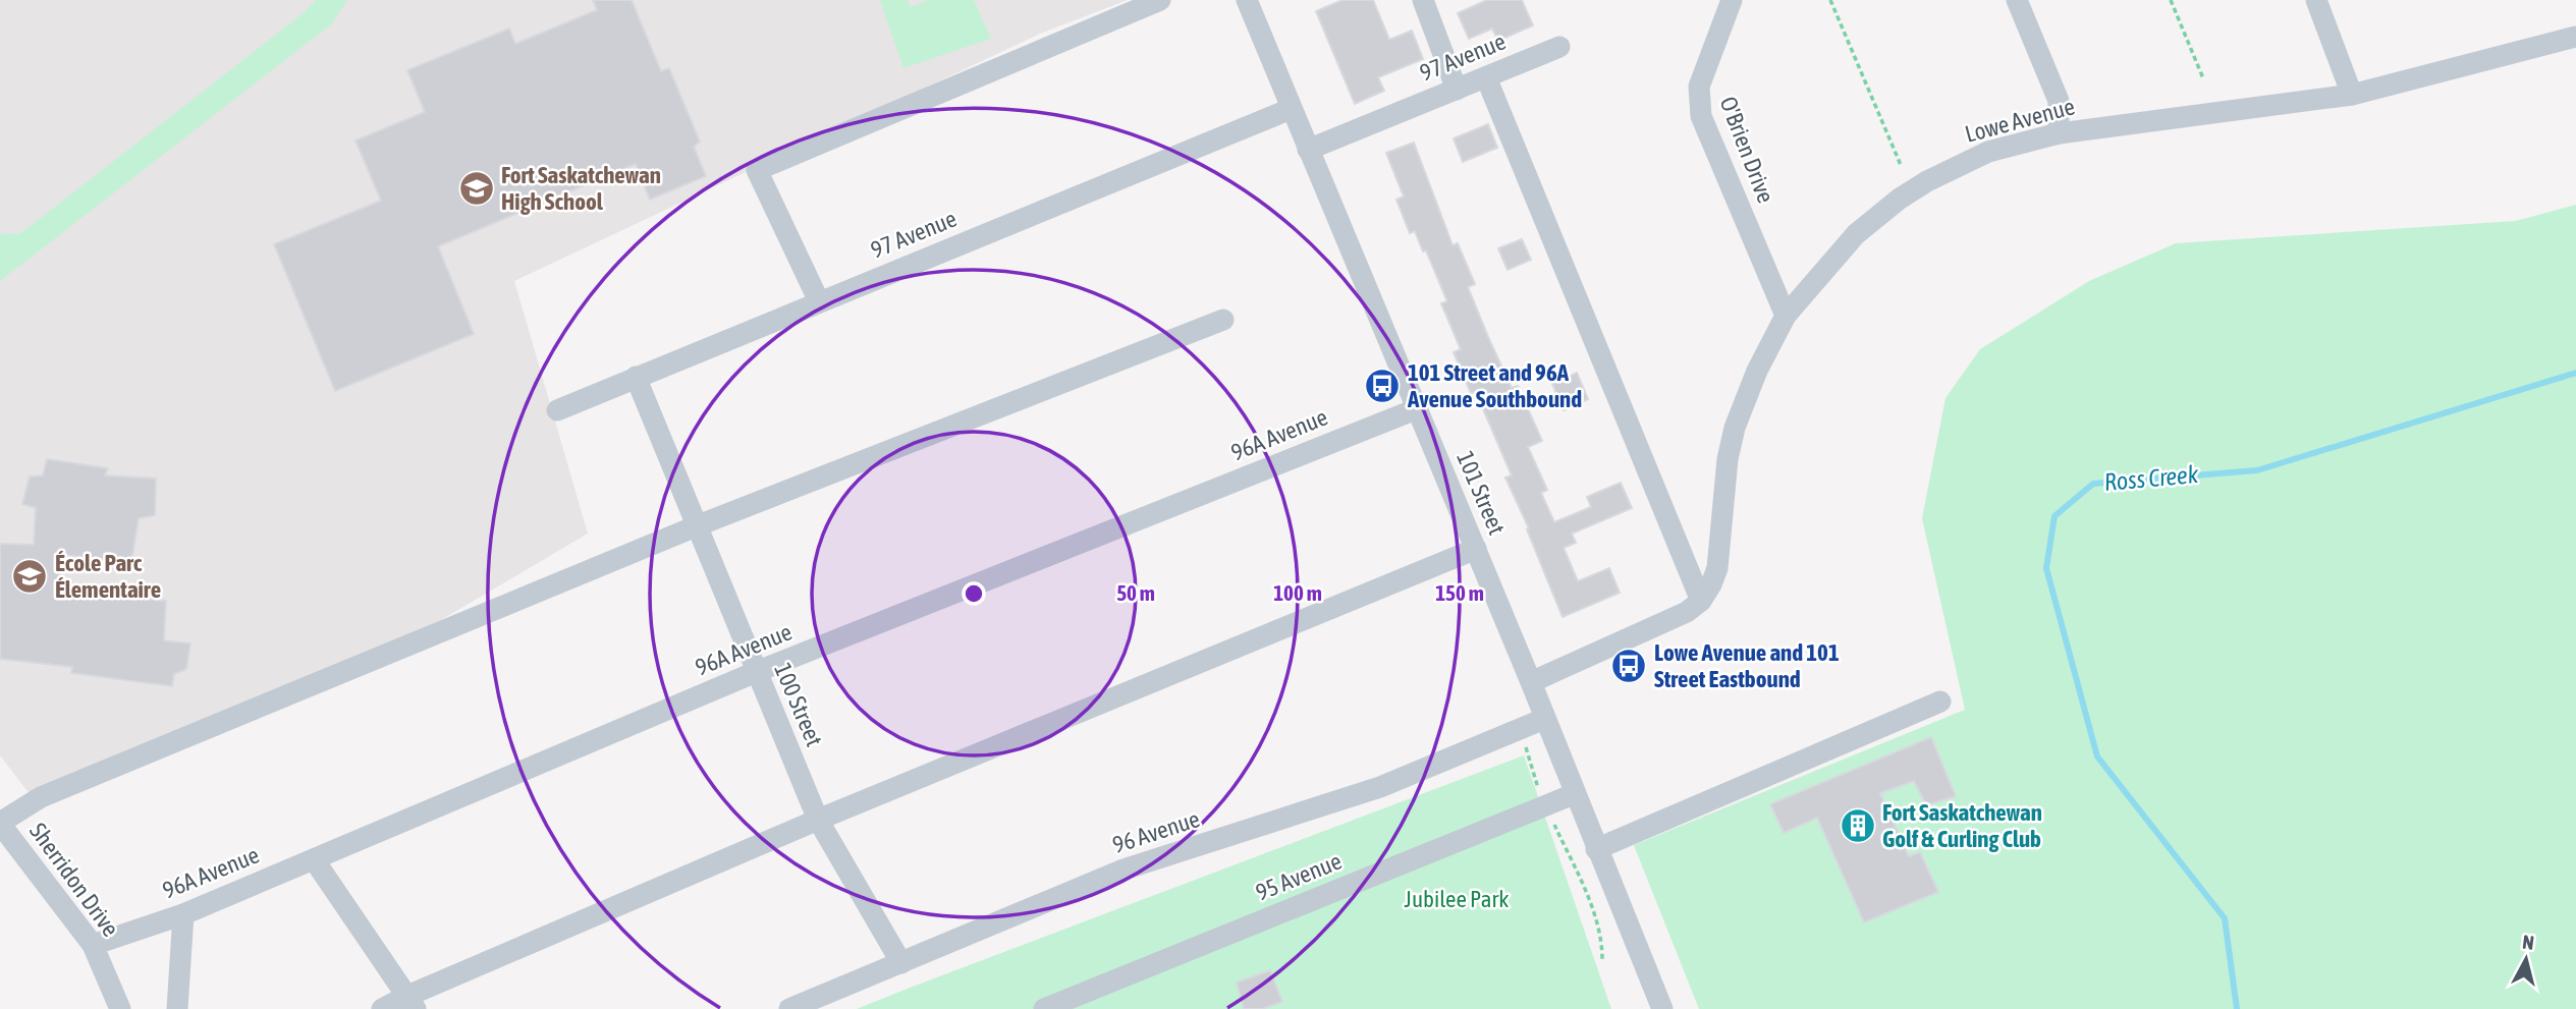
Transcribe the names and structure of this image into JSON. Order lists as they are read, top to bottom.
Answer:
{
  "streets": {
    "street": [
      "97 Avenue",
      "Lowe Avenue",
      "O'Brien Drive",
      "96A Avenue",
      "101 Street",
      "100 Street",
      "96 Avenue",
      "95 Avenue",
      "Sherridon Drive"
    ]
  },
  "crossings": [
    ["97 Avenue", "101 Street"],
    ["97 Avenue", "100 Street"],
    ["Lowe Avenue", "O'Brien Drive"],
    ["96A Avenue", "101 Street"],
    ["96A Avenue", "100 Street"],
    ["96A Avenue", "Sherridon Drive"],
    ["101 Street", "96 Avenue"],
    ["101 Street", "95 Avenue"],
    ["100 Street", "96 Avenue"]
  ],
  "water": ["Ross Creek"],
  "parks": ["Jubilee Park"],
  "places": {
    "school or university": ["Fort Saskatchewan High School", "École Parc Élementaire"],
    "bus stop": ["101 Street and 96A Avenue Southbound", "Lowe Avenue and 101 Street Eastbound"],
    "building": ["Fort Saskatchewan Golf & Curling Club"]
  },
  "north": "top",
  "rings": ["50 m", "100 m", "150 m"]
}
